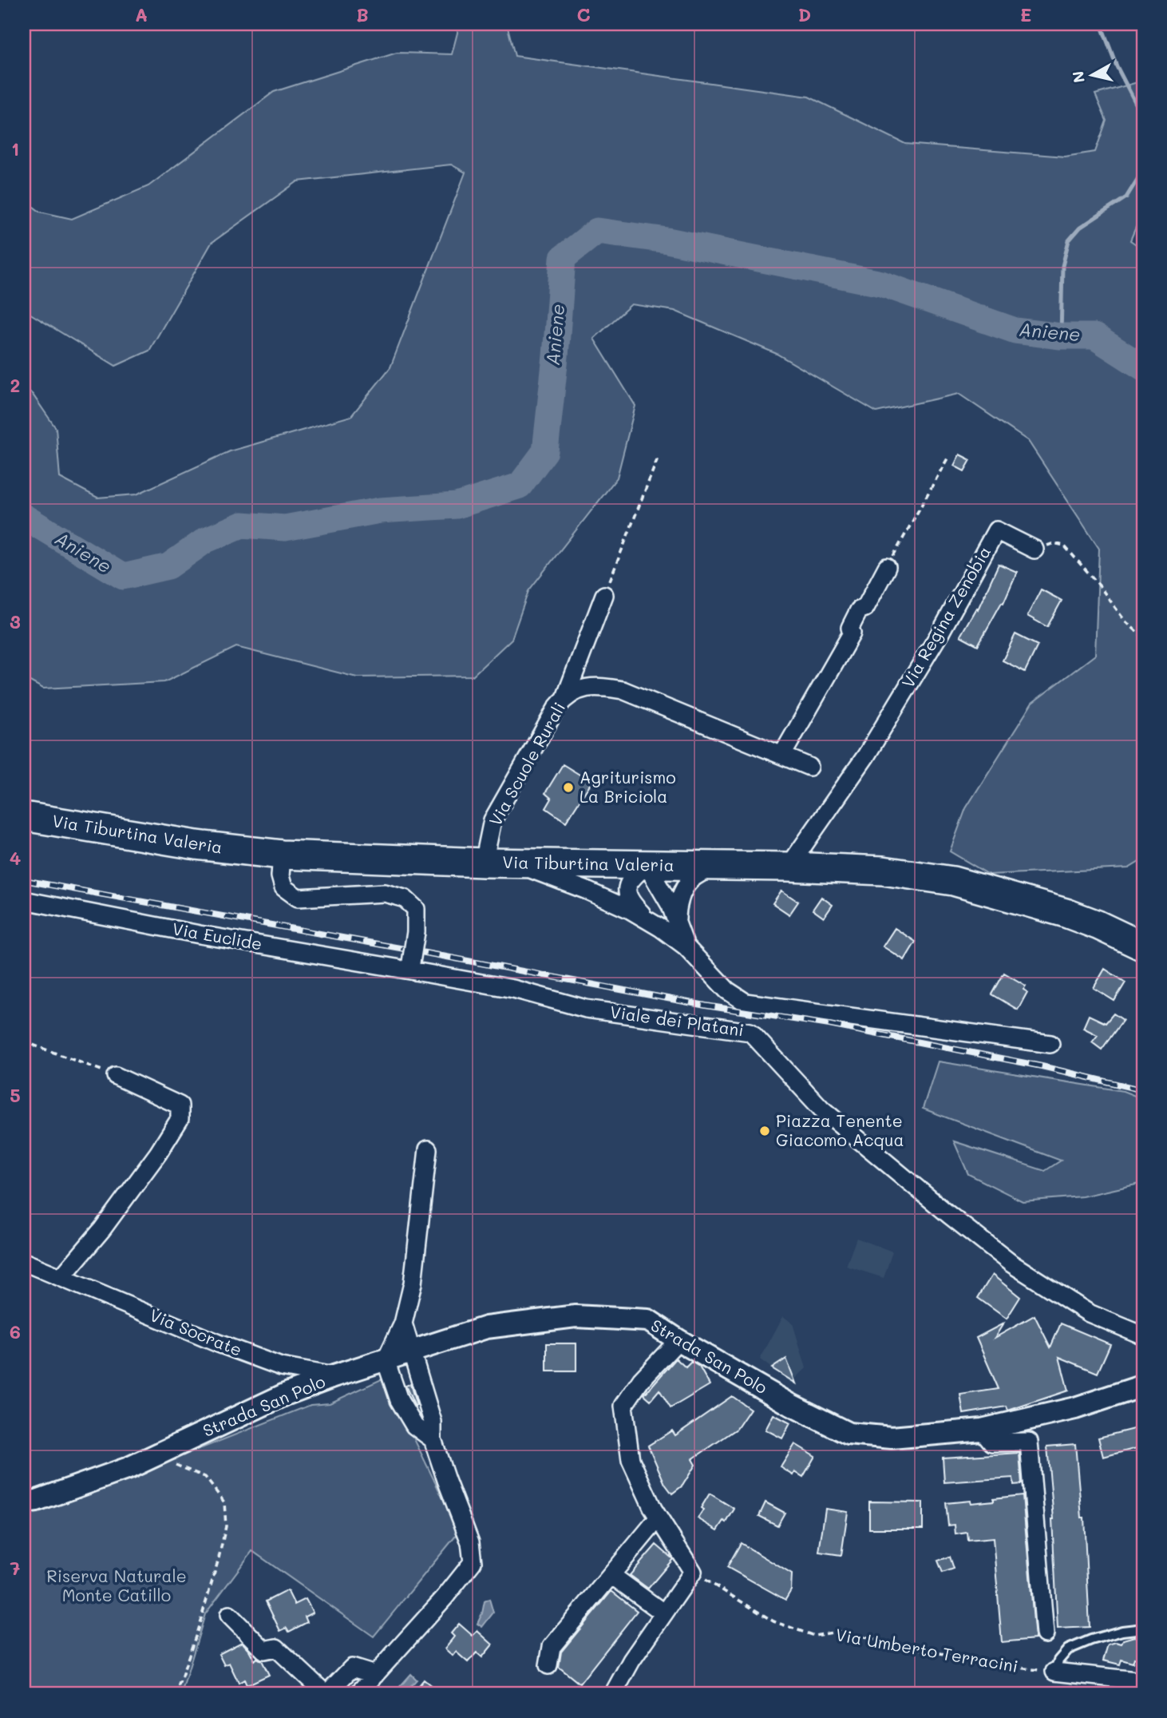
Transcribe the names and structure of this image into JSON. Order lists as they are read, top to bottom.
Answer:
{
  "streets": {
    "main road": ["Via Tiburtina Valeria"],
    "street": [
      "Via Regina Zenobia",
      "Via Scuole Rurali",
      "Via Euclide",
      "Viale dei Platani",
      "Via Socrate",
      "Strada San Polo"
    ],
    "path": ["Via Umberto Terracini"]
  },
  "crossings": [
    ["Via Regina Zenobia", "Via Tiburtina Valeria"],
    ["Via Scuole Rurali", "Via Tiburtina Valeria"],
    ["Via Euclide", "Viale dei Platani"],
    ["Via Socrate", "Strada San Polo"]
  ],
  "water": ["Aniene"],
  "parks": ["Riserva Naturale Monte Catillo"],
  "places": ["Agriturismo La Briciola", "Piazza Tenente Giacomo Acqua"],
  "north": "left",
  "grid": {
    "columns": [
      "A",
      "B",
      "C",
      "D",
      "E"
    ],
    "rows": [
      "1",
      "2",
      "3",
      "4",
      "5",
      "6",
      "7"
    ]
  }
}
